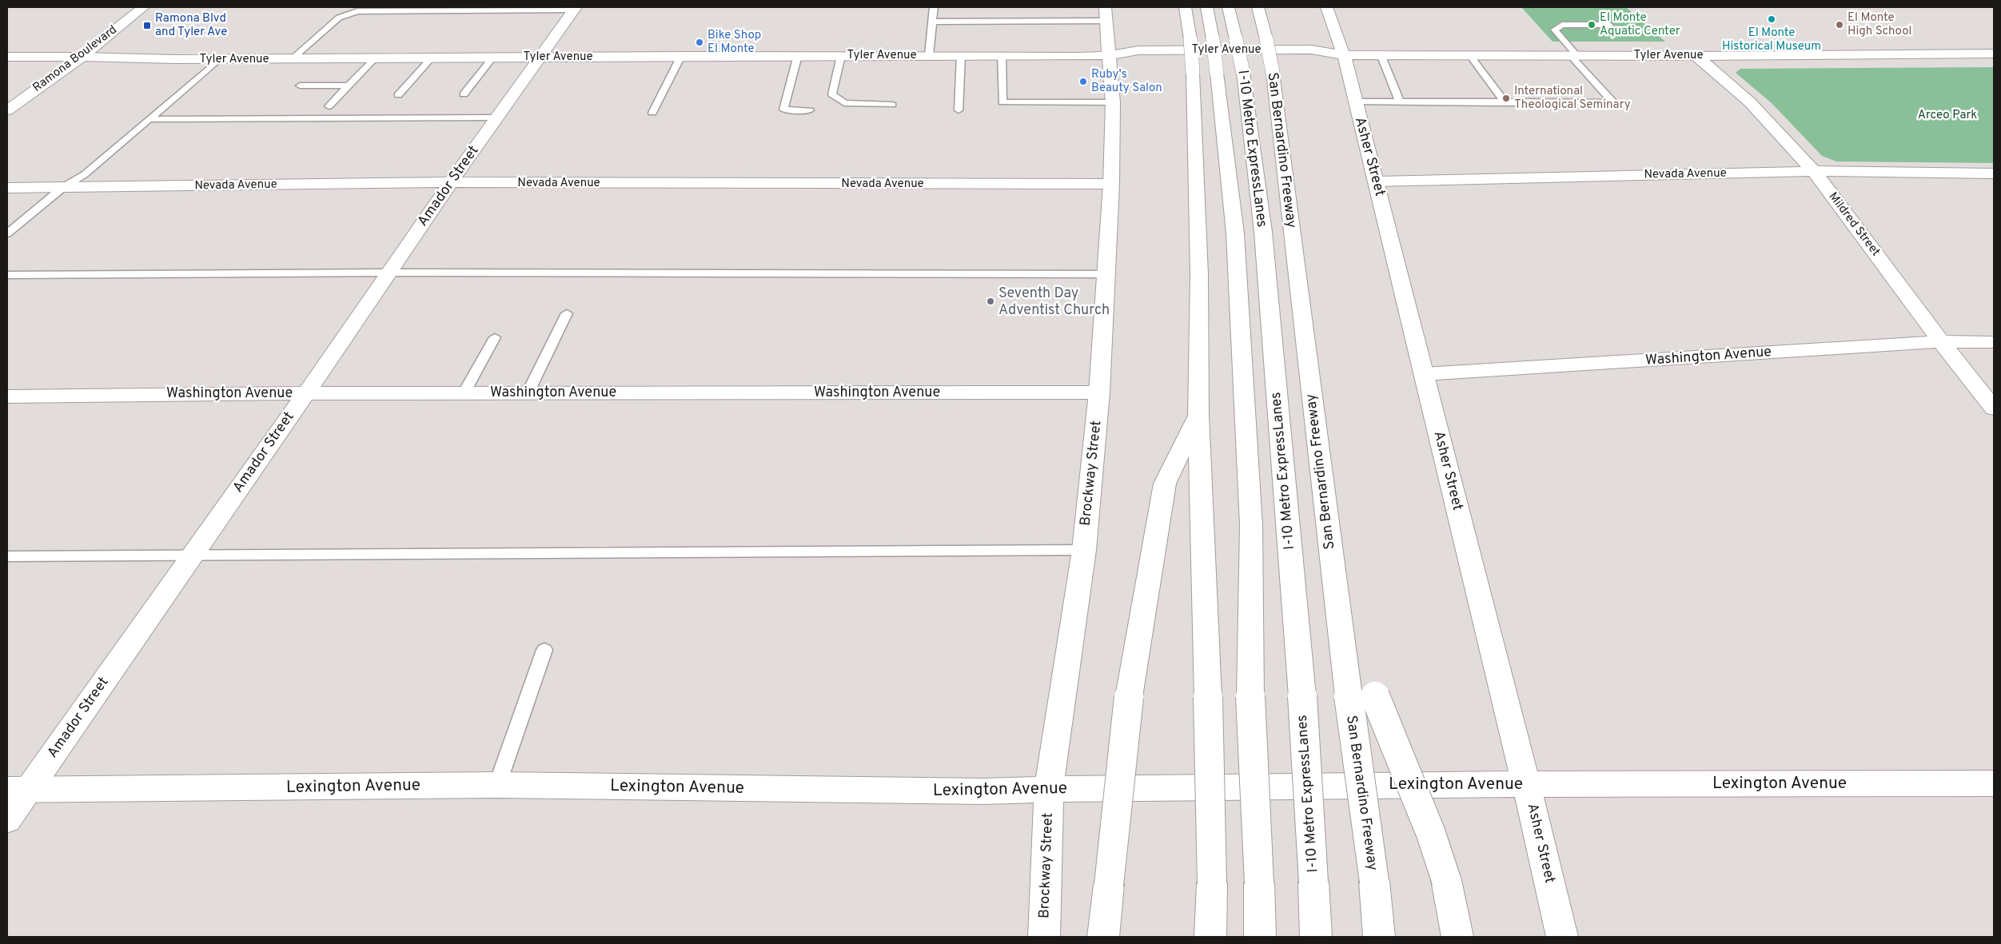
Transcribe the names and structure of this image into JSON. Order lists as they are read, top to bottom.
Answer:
{
  "streets": {
    "main road": [
      "Tyler Avenue",
      "Ramona Boulevard",
      "I-10 Metro ExpressLanes",
      "San Bernardino Freeway",
      "Asher Street",
      "Nevada Avenue",
      "Amador Street",
      "Mildred Street",
      "Washington Avenue",
      "Brockway Street",
      "Lexington Avenue"
    ]
  },
  "crossings": [
    ["Tyler Avenue", "Ramona Boulevard"],
    ["Tyler Avenue", "I-10 Metro ExpressLanes"],
    ["Tyler Avenue", "San Bernardino Freeway"],
    ["Tyler Avenue", "Asher Street"],
    ["Tyler Avenue", "Amador Street"],
    ["Tyler Avenue", "Mildred Street"],
    ["Tyler Avenue", "Brockway Street"],
    ["I-10 Metro ExpressLanes", "San Bernardino Freeway"],
    ["Asher Street", "Nevada Avenue"],
    ["Asher Street", "Washington Avenue"],
    ["Asher Street", "Lexington Avenue"],
    ["Nevada Avenue", "Amador Street"],
    ["Nevada Avenue", "Mildred Street"],
    ["Nevada Avenue", "Brockway Street"],
    ["Amador Street", "Washington Avenue"],
    ["Amador Street", "Lexington Avenue"],
    ["Mildred Street", "Washington Avenue"],
    ["Washington Avenue", "Brockway Street"],
    ["Brockway Street", "Lexington Avenue"]
  ],
  "parks": ["Arceo Park"],
  "places": {
    "other": [
      "El Monte Historical Museum",
      "El Monte Aquatic Center",
      "El Monte High School",
      "Bike Shop El Monte",
      "Ruby's Beauty Salon",
      "International Theological Seminary",
      "Seventh Day Adventist Church"
    ],
    "transit": ["Ramona Blvd and Tyler Ave"]
  }
}
